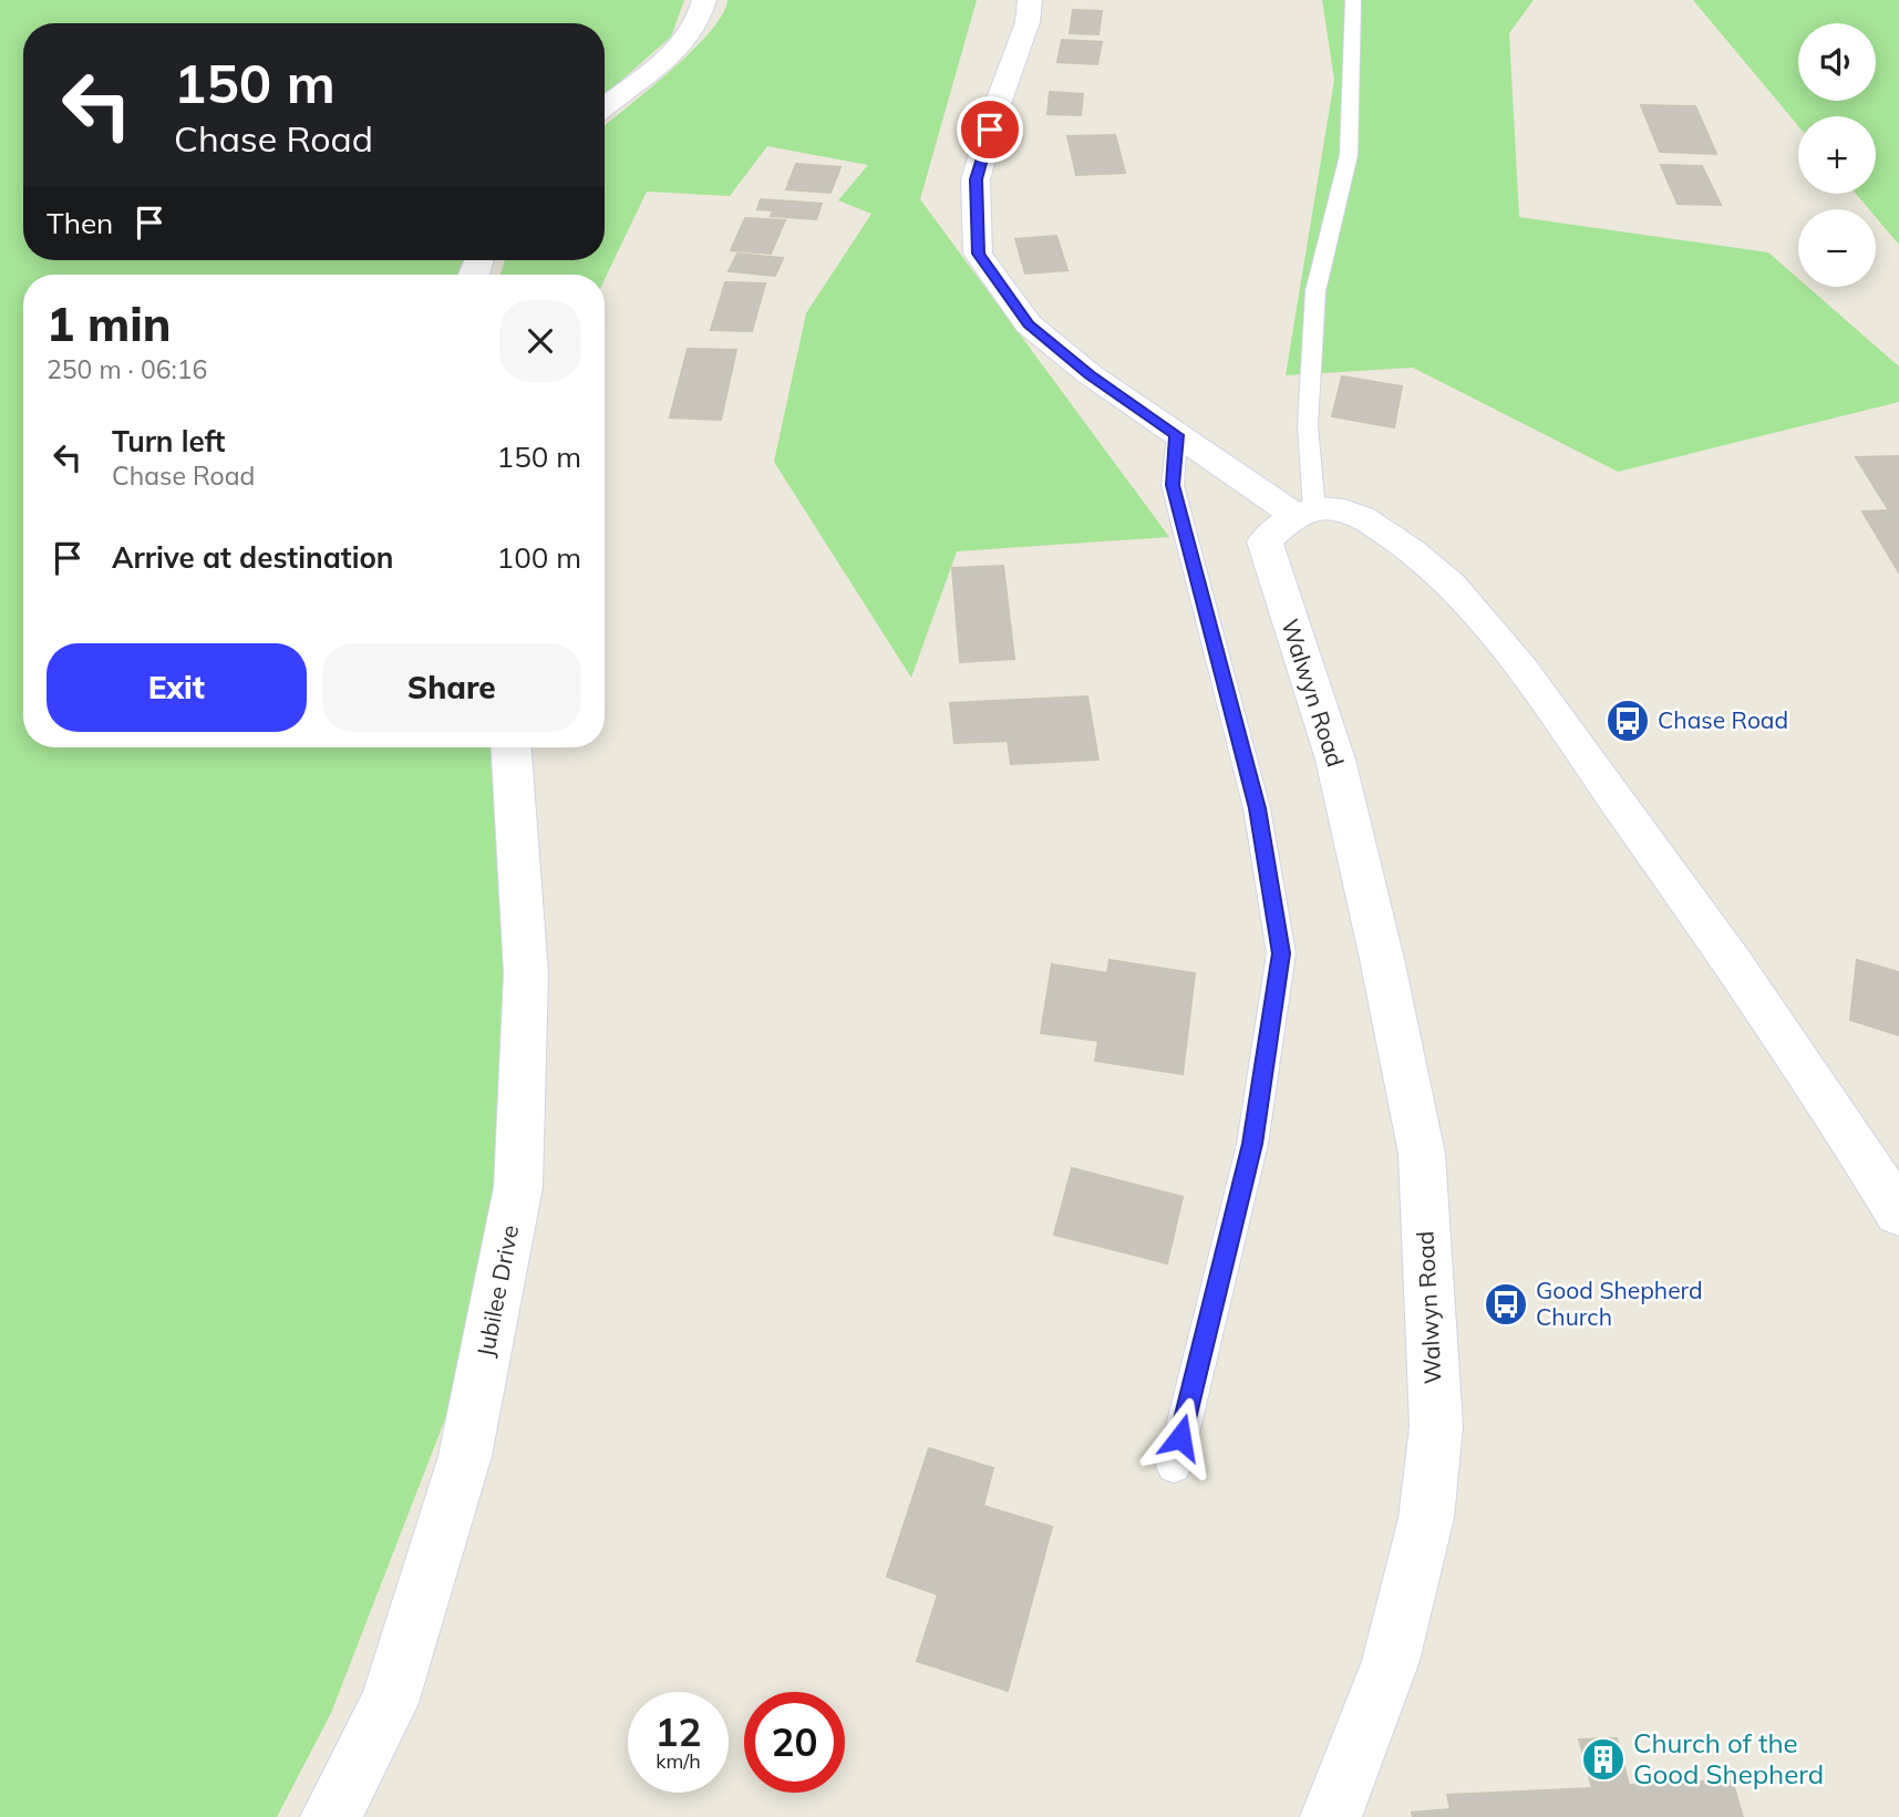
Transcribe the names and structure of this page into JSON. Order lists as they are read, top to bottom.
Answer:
{
  "streets": {
    "main road": ["Walwyn Road", "Jubilee Drive"]
  },
  "places": {
    "bus stop": ["Chase Road", "Good Shepherd Church"],
    "building": ["Church of the Good Shepherd"]
  },
  "page": {
    "map_buttons": ["+", "−"],
    "turn": ["150 m", "Chase Road"],
    "then": "Then",
    "heading": ["1 min", "250 m · 06:16"],
    "list": [
      {
        "name": "Turn left",
        "note": "Chase Road",
        "value": "150 m"
      },
      {
        "name": "Arrive at destination",
        "value": "100 m"
      }
    ],
    "buttons": ["Exit", "Share"],
    "speed": "12 km/h",
    "limit": "20"
  }
}
